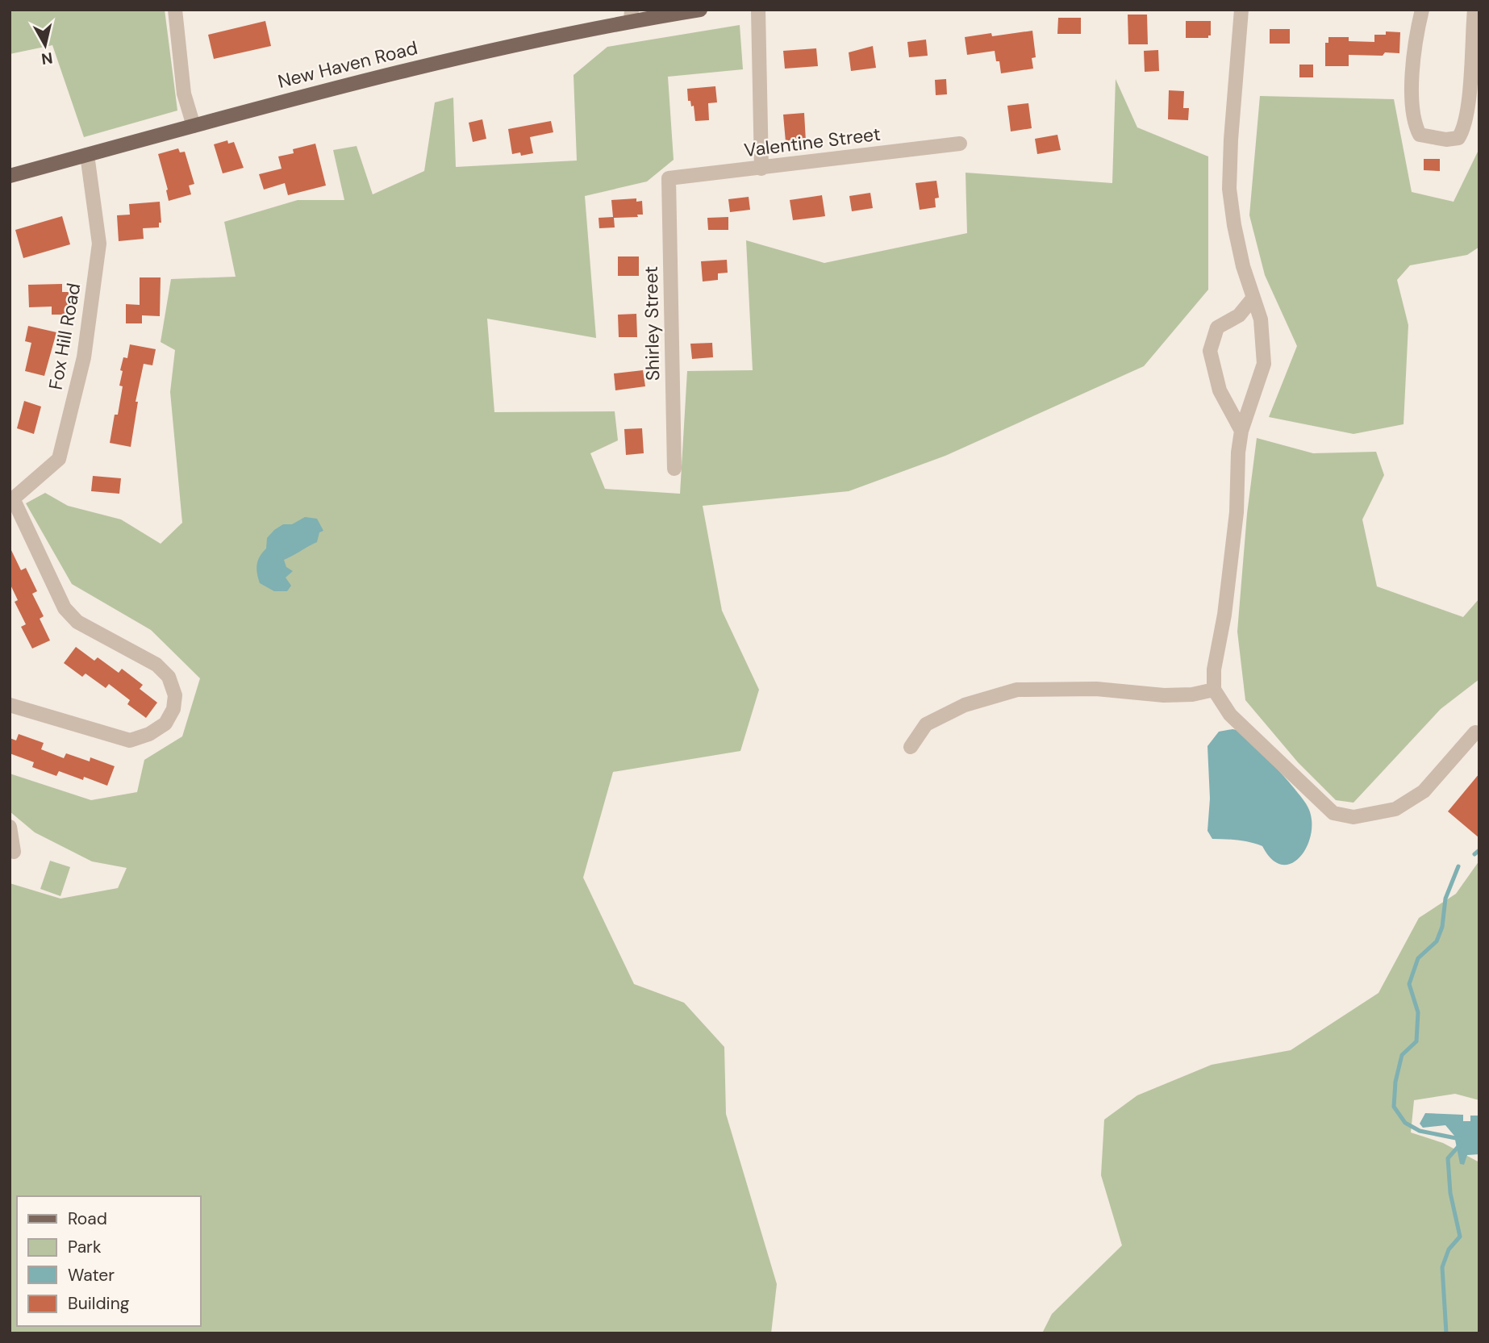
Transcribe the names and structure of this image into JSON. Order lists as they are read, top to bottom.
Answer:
{
  "streets": {
    "main road": ["New Haven Road"],
    "street": ["Valentine Street", "Shirley Street", "Fox Hill Road"]
  },
  "crossings": [
    ["New Haven Road", "Fox Hill Road"],
    ["Valentine Street", "Shirley Street"]
  ],
  "legend": [
    "Road",
    "Park",
    "Water",
    "Building"
  ],
  "north": "bottom"
}
